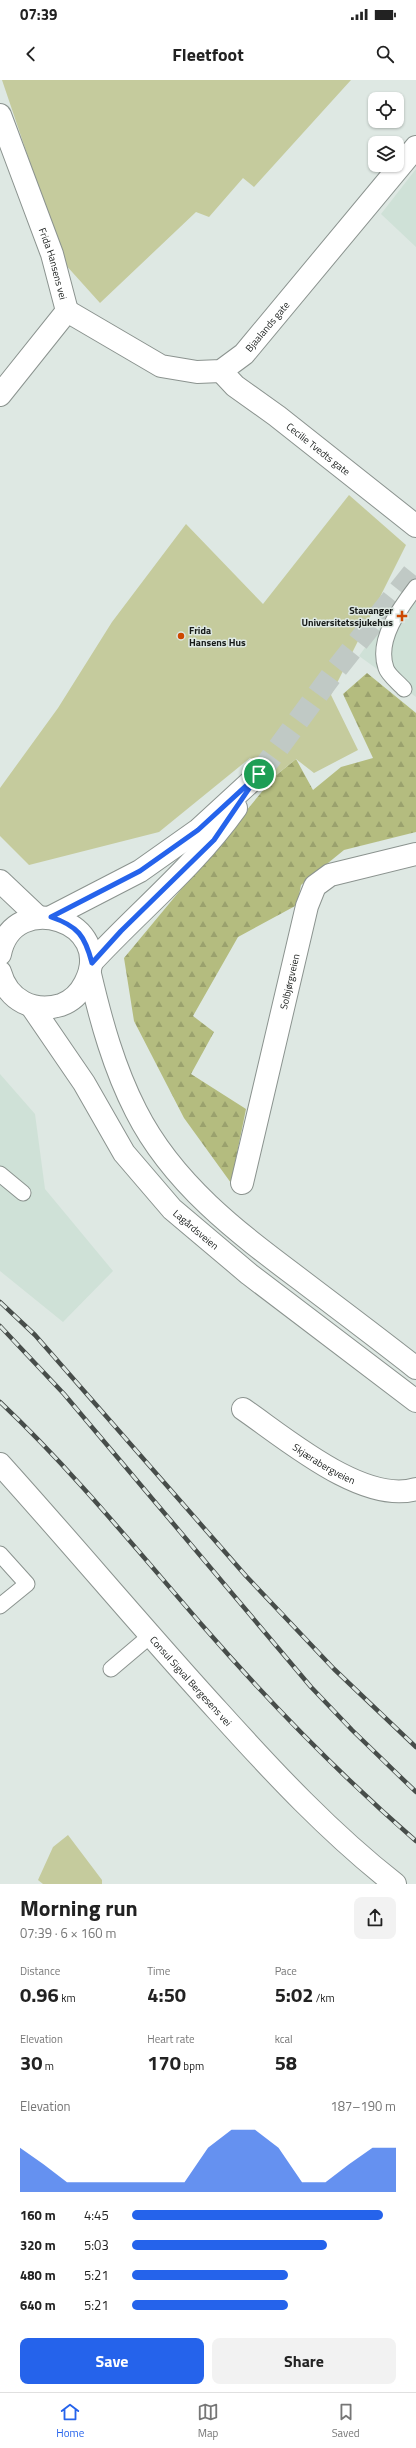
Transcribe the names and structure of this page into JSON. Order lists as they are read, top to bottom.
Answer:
{
  "streets": {
    "street": [
      "Frida Hansens vei",
      "Bjaalands gate",
      "Cecilie Tvedts gate",
      "Solbjørgveien",
      "Lagårdsveien",
      "Skjærabergveien",
      "Consul Sigval Bergesens vei"
    ]
  },
  "crossings": [
    ["Bjaalands gate", "Cecilie Tvedts gate"]
  ],
  "places": {
    "health": ["Stavanger Universitetssjukehus"],
    "other": ["Frida Hansens Hus"]
  },
  "page": {
    "status": "07:39",
    "header": "Fleetfoot",
    "heading": ["Morning run", "07:39 · 6 × 160 m"],
    "stats": [
      ["Distance", "0.96 km"],
      ["Time", "4:50"],
      ["Pace", "5:02 /km"],
      ["Elevation", "30 m"],
      ["Heart rate", "170 bpm"],
      ["kcal", "58"]
    ],
    "chart": ["Elevation", "187–190 m"],
    "list": [
      {
        "name": "160 m",
        "note": "4:45"
      },
      {
        "name": "320 m",
        "note": "5:03"
      },
      {
        "name": "480 m",
        "note": "5:21"
      },
      {
        "name": "640 m",
        "note": "5:21"
      }
    ],
    "buttons": ["Save", "Share"],
    "tabs": ["Home", "Map", "Saved"]
  }
}
